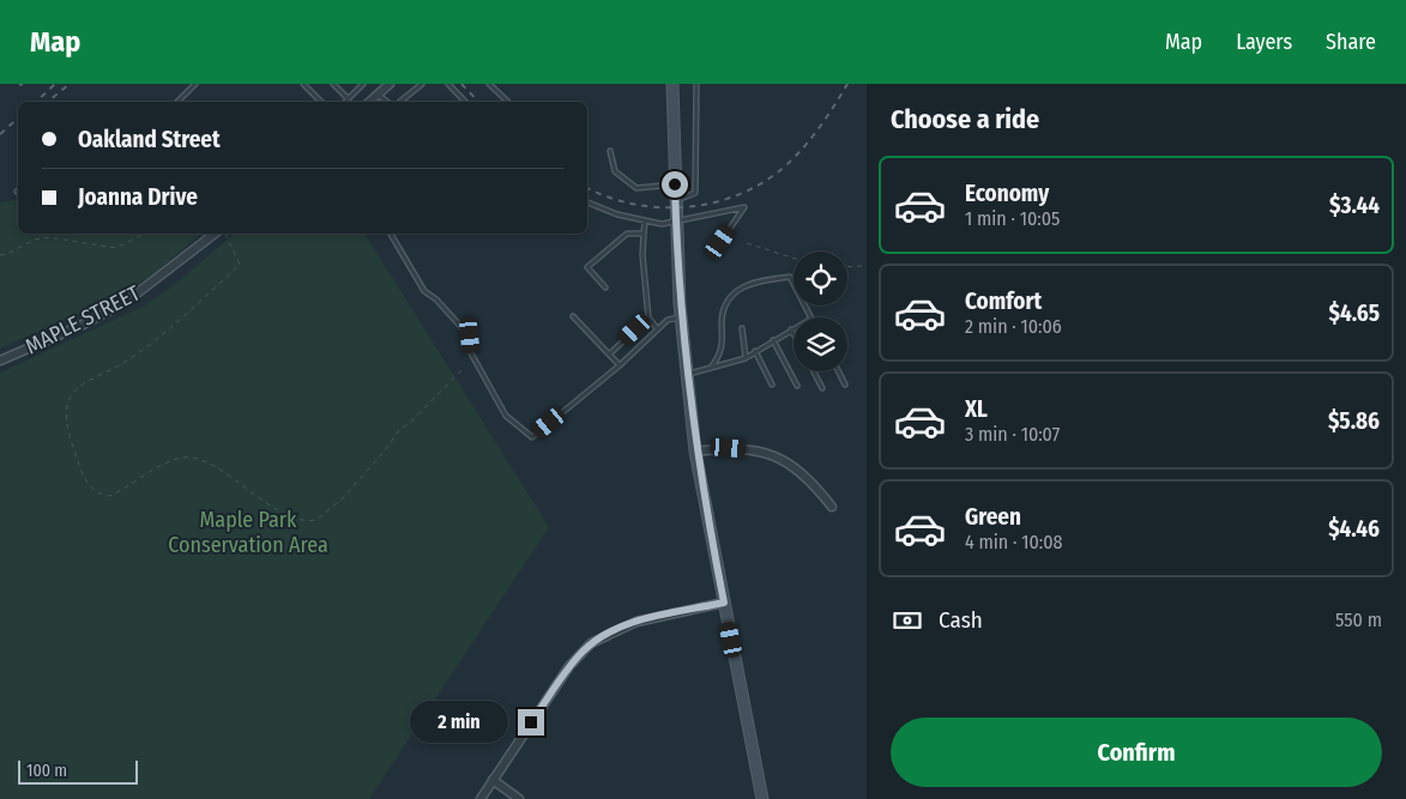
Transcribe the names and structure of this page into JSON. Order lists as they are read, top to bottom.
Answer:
{
  "streets": {
    "street": ["MAPLE STREET"]
  },
  "parks": ["Maple Park Conservation Area"],
  "scale_bar": "100 m",
  "page": {
    "header": "Map",
    "nav": ["Map", "Layers", "Share"],
    "heading": "Choose a ride",
    "banner": ["Oakland Street", "Joanna Drive"],
    "list": [
      {
        "name": "Economy",
        "note": "1 min · 10:05",
        "value": "$3.44"
      },
      {
        "name": "Comfort",
        "note": "2 min · 10:06",
        "value": "$4.65"
      },
      {
        "name": "XL",
        "note": "3 min · 10:07",
        "value": "$5.86"
      },
      {
        "name": "Green",
        "note": "4 min · 10:08",
        "value": "$4.46"
      }
    ],
    "pay": ["Cash", "550 m"],
    "bubble": "2 min",
    "buttons": "Confirm",
    "scale": "100 m"
  }
}
